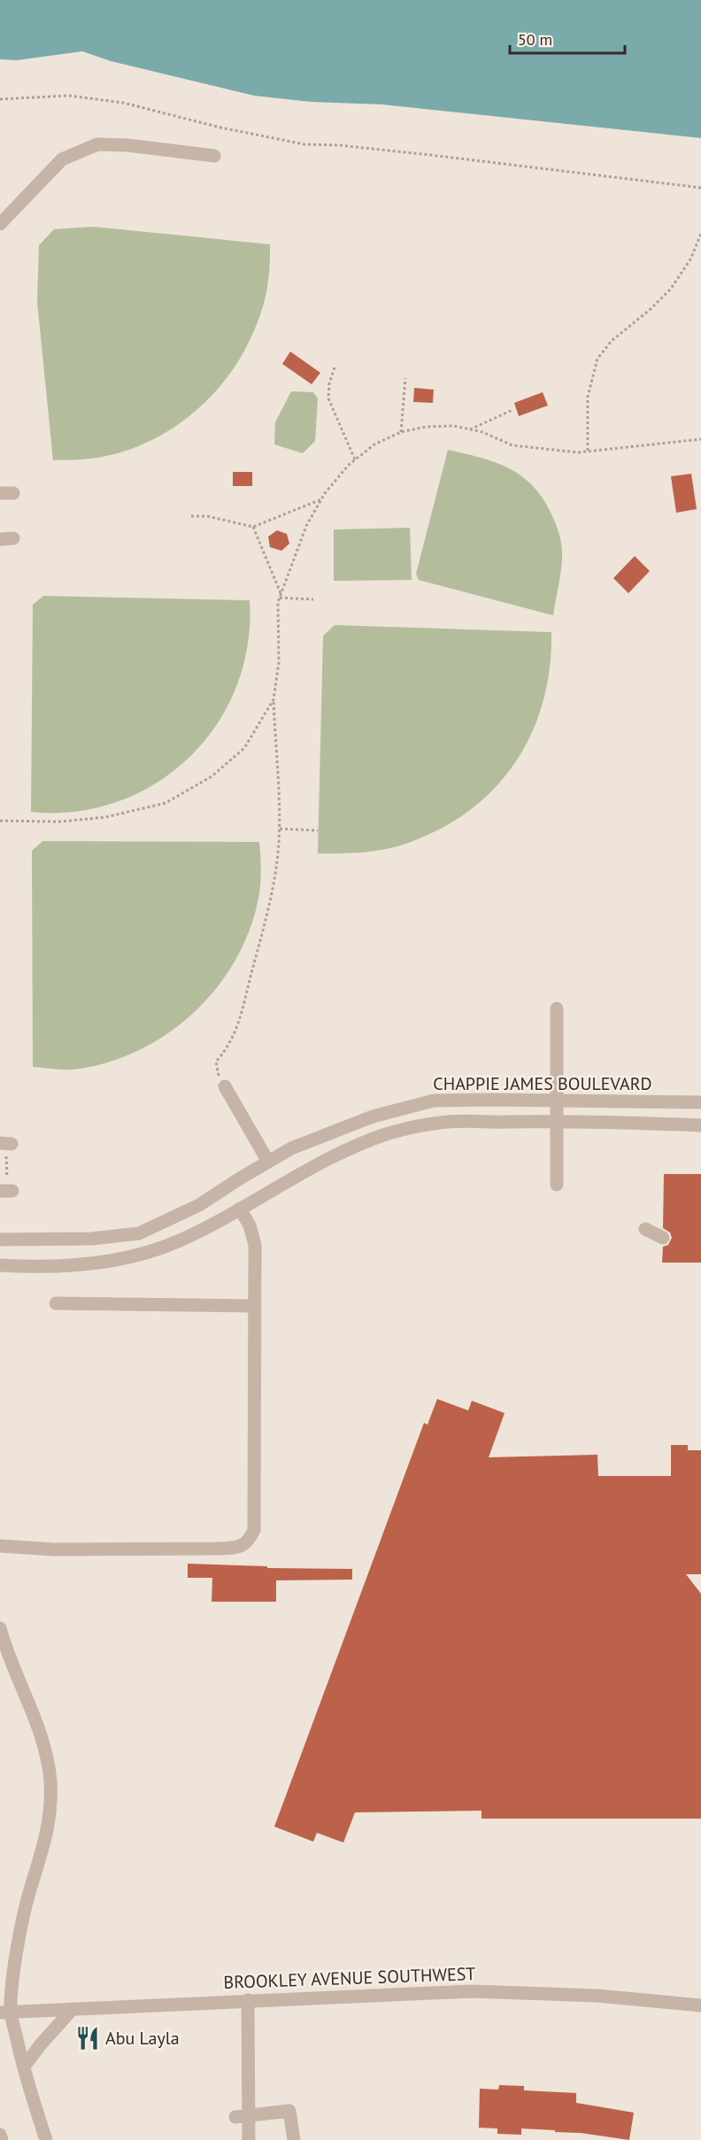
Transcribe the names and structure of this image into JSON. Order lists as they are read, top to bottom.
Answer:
{
  "streets": {
    "street": ["CHAPPIE JAMES BOULEVARD", "BROOKLEY AVENUE SOUTHWEST"]
  },
  "places": {
    "restaurant": ["Abu Layla"]
  },
  "scale_bar": "50 m"
}
